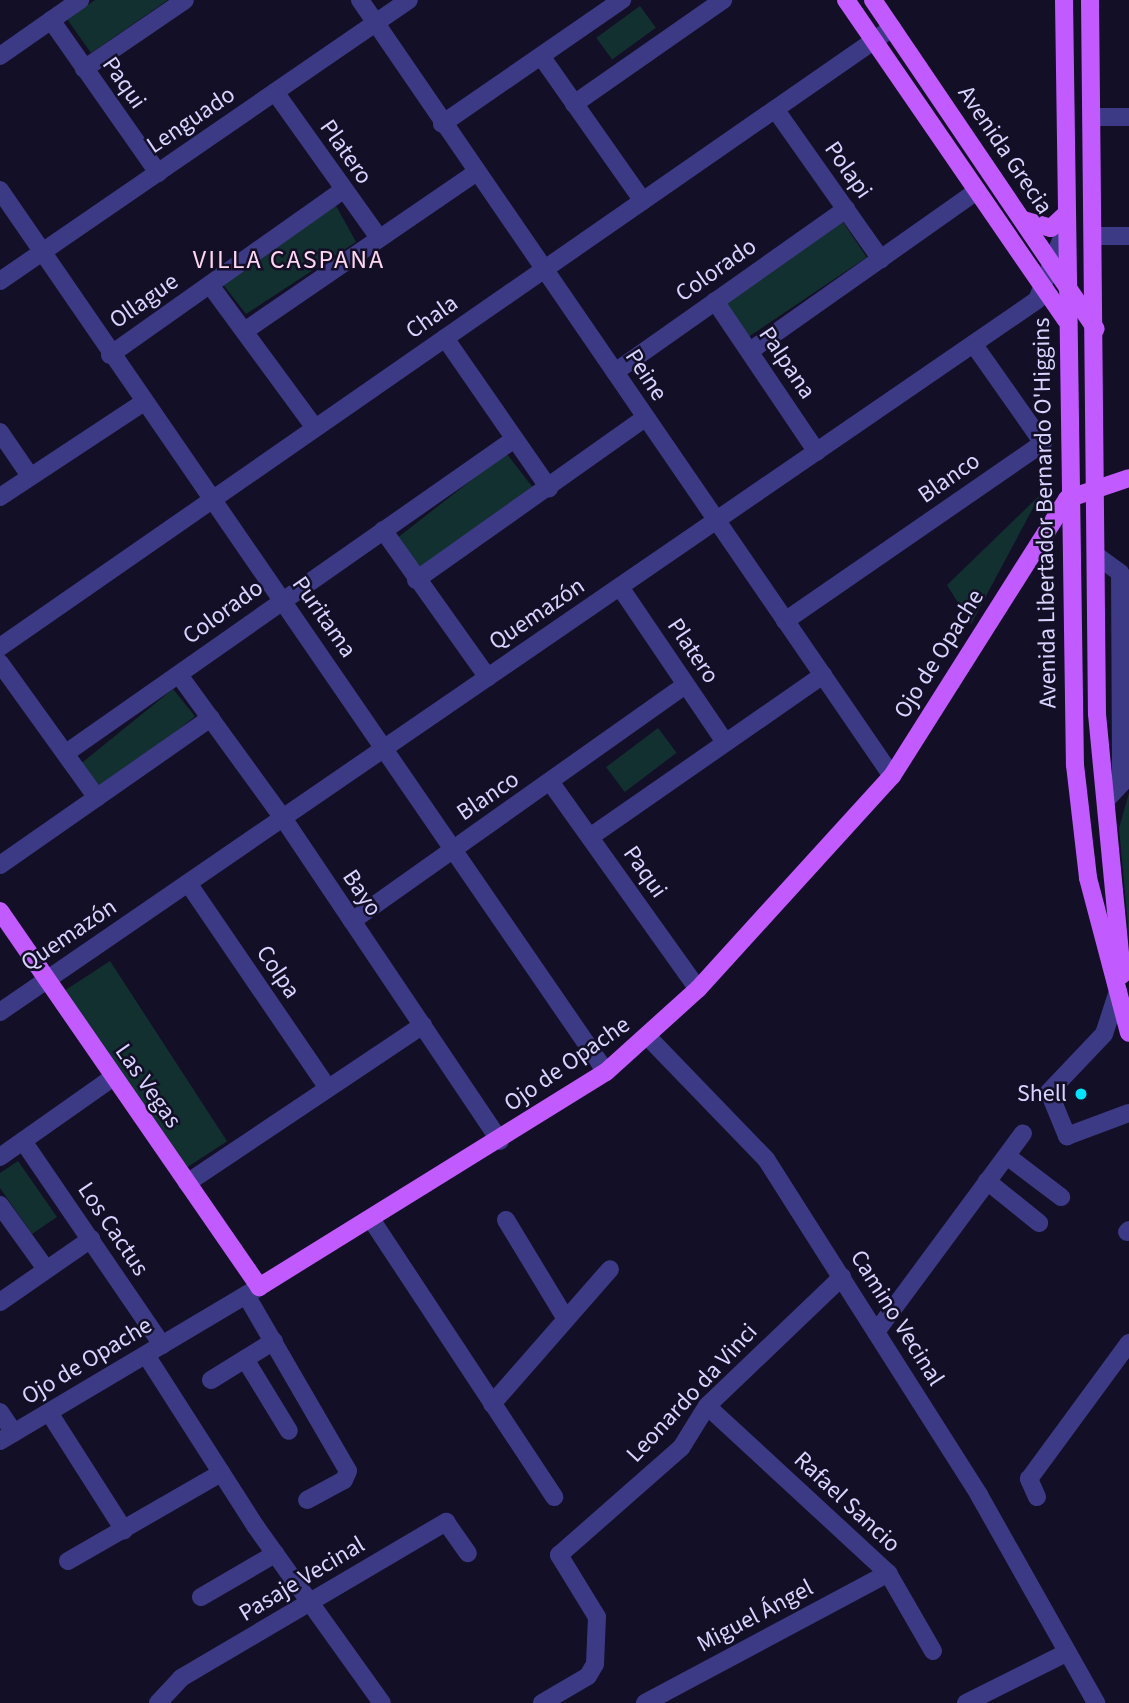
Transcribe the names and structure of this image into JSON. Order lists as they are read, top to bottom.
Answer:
{
  "streets": {
    "main road": [
      "Avenida Grecia",
      "Avenida Libertador Bernardo O'Higgins",
      "Ojo de Opache",
      "Las Vegas"
    ],
    "street": [
      "Paqui",
      "Lenguado",
      "Platero",
      "Polapi",
      "Colorado",
      "Ollague",
      "Chala",
      "Palpana",
      "Peine",
      "Blanco",
      "Quemazón",
      "Puritama",
      "Bayo",
      "Colpa",
      "Los Cactus",
      "Camino Vecinal",
      "Leonardo da Vinci",
      "Rafael Sancio",
      "Pasaje Vecinal",
      "Miguel Ángel"
    ]
  },
  "crossings": [
    ["Paqui", "Lenguado"],
    ["Paqui", "Blanco"],
    ["Paqui", "Ojo de Opache"],
    ["Lenguado", "Platero"],
    ["Lenguado", "Peine"],
    ["Lenguado", "Puritama"],
    ["Avenida Grecia", "Chala"],
    ["Avenida Grecia", "Avenida Libertador Bernardo O'Higgins"],
    ["Avenida Grecia", "Quemazón"],
    ["Platero", "Ollague"],
    ["Platero", "Blanco"],
    ["Platero", "Quemazón"],
    ["Polapi", "Colorado"],
    ["Polapi", "Chala"],
    ["Colorado", "Palpana"],
    ["Colorado", "Peine"],
    ["Colorado", "Puritama"],
    ["Colorado", "Bayo"],
    ["Ollague", "Puritama"],
    ["Chala", "Peine"],
    ["Chala", "Puritama"],
    ["Palpana", "Quemazón"],
    ["Peine", "Blanco"],
    ["Peine", "Quemazón"],
    ["Peine", "Ojo de Opache"],
    ["Blanco", "Quemazón"],
    ["Blanco", "Puritama"],
    ["Blanco", "Bayo"],
    ["Avenida Libertador Bernardo O'Higgins", "Ojo de Opache"],
    ["Quemazón", "Puritama"],
    ["Quemazón", "Bayo"],
    ["Quemazón", "Colpa"],
    ["Quemazón", "Las Vegas"],
    ["Puritama", "Ojo de Opache"],
    ["Ojo de Opache", "Bayo"],
    ["Ojo de Opache", "Las Vegas"],
    ["Ojo de Opache", "Los Cactus"],
    ["Ojo de Opache", "Camino Vecinal"],
    ["Camino Vecinal", "Leonardo da Vinci"],
    ["Leonardo da Vinci", "Rafael Sancio"],
    ["Rafael Sancio", "Miguel Ángel"]
  ],
  "districts": ["VILLA CASPANA"],
  "places": ["Shell"]
}
